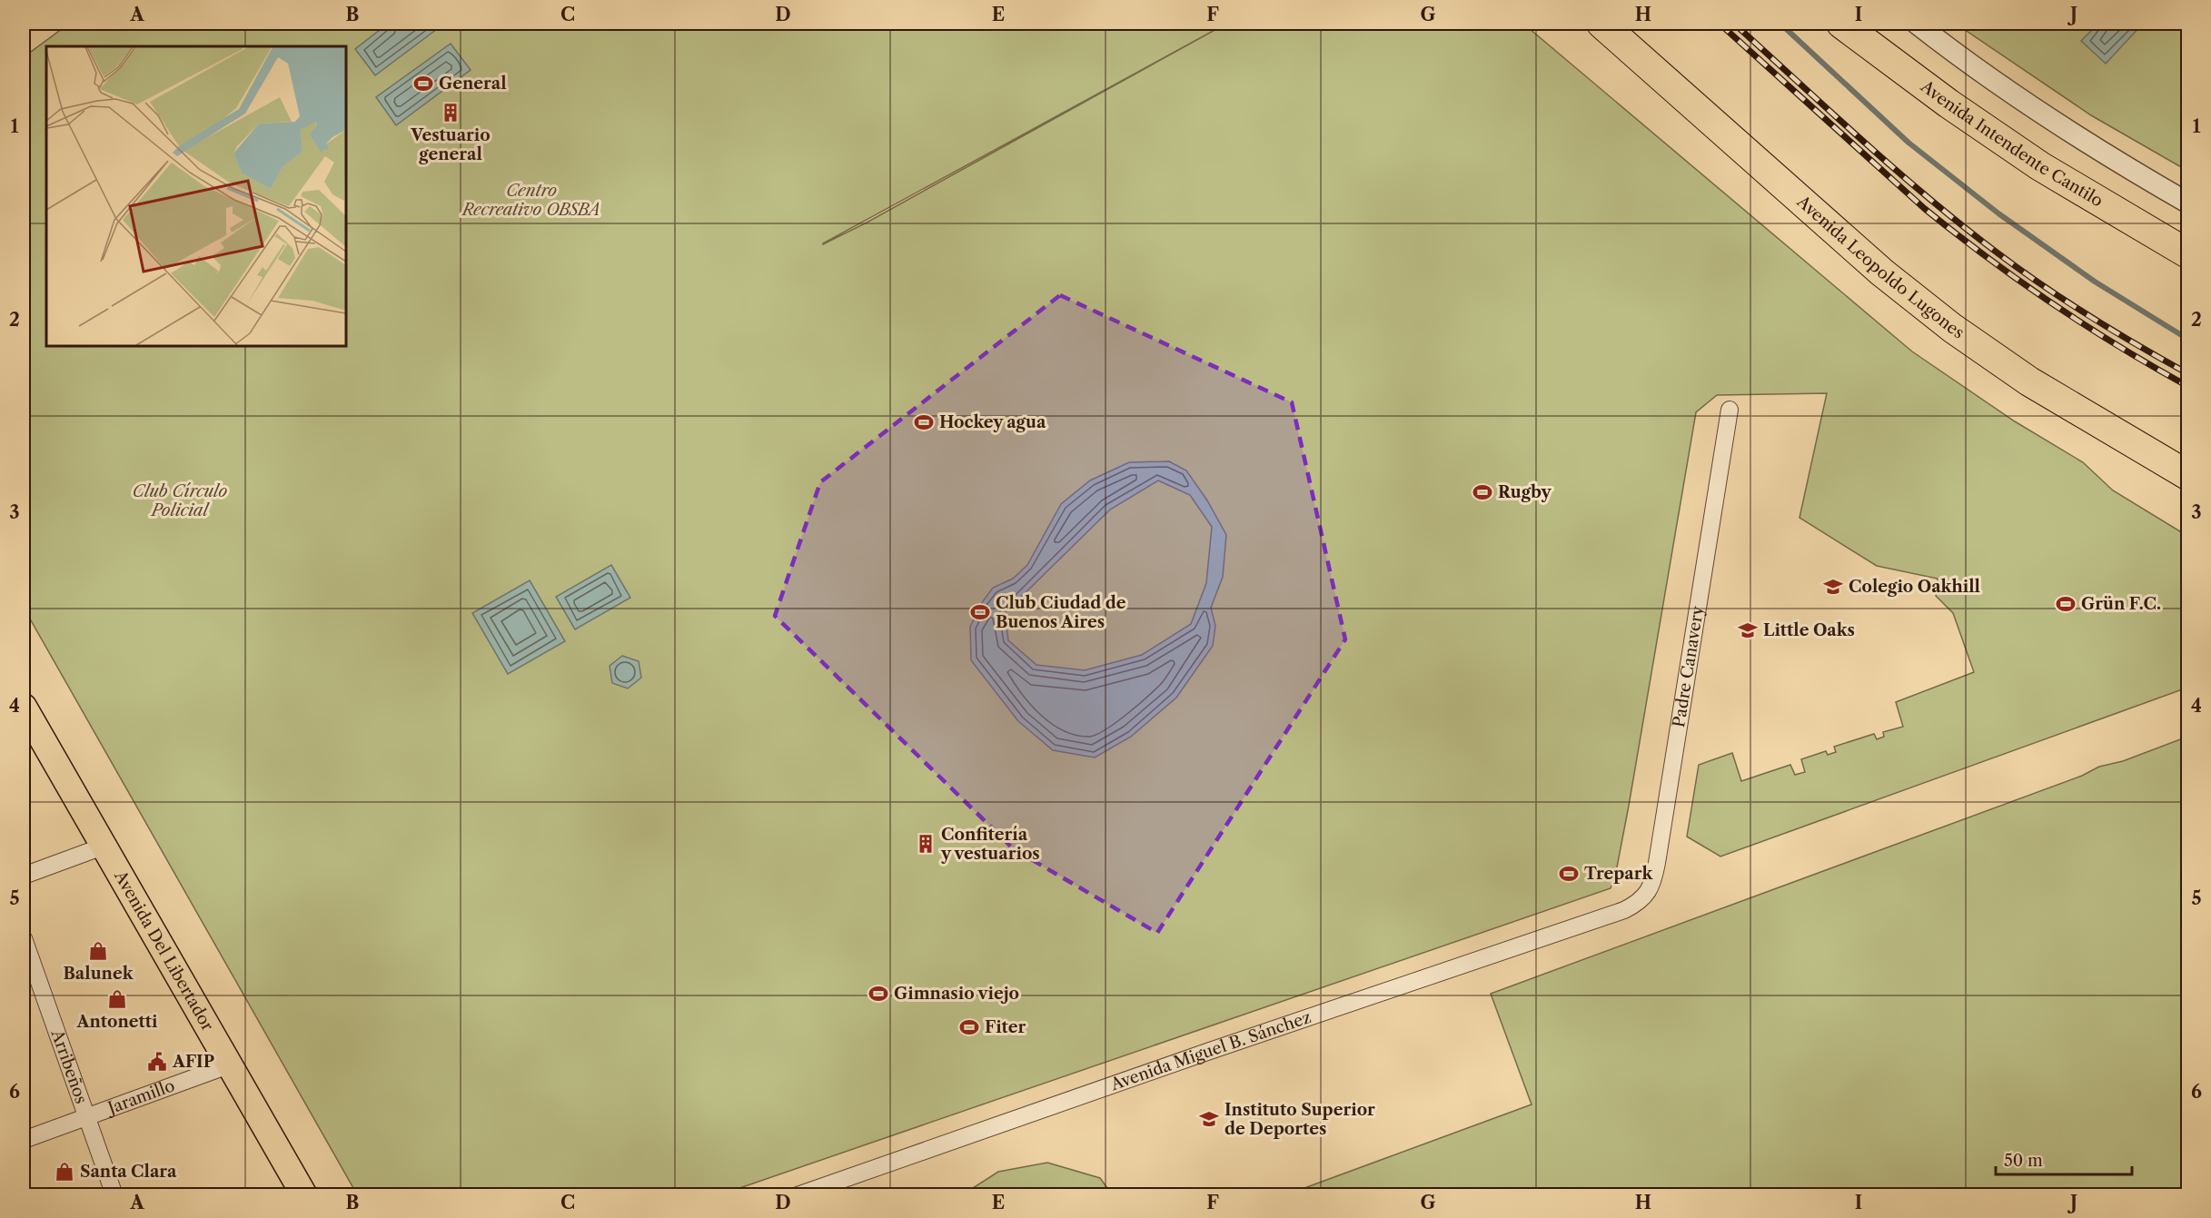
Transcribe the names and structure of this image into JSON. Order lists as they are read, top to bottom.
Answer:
{
  "streets": {
    "highway": ["Avenida Intendente Cantilo", "Avenida Leopoldo Lugones"],
    "main road": ["Avenida Del Libertador"],
    "street": [
      "Padre Canavery",
      "Avenida Miguel B. Sánchez",
      "Arribeños",
      "Jaramillo"
    ]
  },
  "crossings": [
    ["Padre Canavery", "Avenida Miguel B. Sánchez"],
    ["Avenida Del Libertador", "Jaramillo"],
    ["Arribeños", "Jaramillo"]
  ],
  "parks": ["Centro Recreativo OBSBA", "Club Círculo Policial"],
  "places": {
    "sports": [
      "General",
      "Hockey agua",
      "Rugby",
      "Grün F.C.",
      "Club Ciudad de Buenos Aires",
      "Trepark",
      "Gimnasio viejo",
      "Fiter"
    ],
    "building": ["Vestuario general", "Confitería y vestuarios"],
    "school or university": ["Colegio Oakhill", "Little Oaks", "Instituto Superior de Deportes"],
    "shop": ["Balunek", "Antonetti", "Santa Clara"],
    "public building": ["AFIP"]
  },
  "scale_bar": "50 m",
  "grid": {
    "columns": [
      "A",
      "B",
      "C",
      "D",
      "E",
      "F",
      "G",
      "H",
      "I",
      "J"
    ],
    "rows": [
      "1",
      "2",
      "3",
      "4",
      "5",
      "6"
    ]
  }
}
